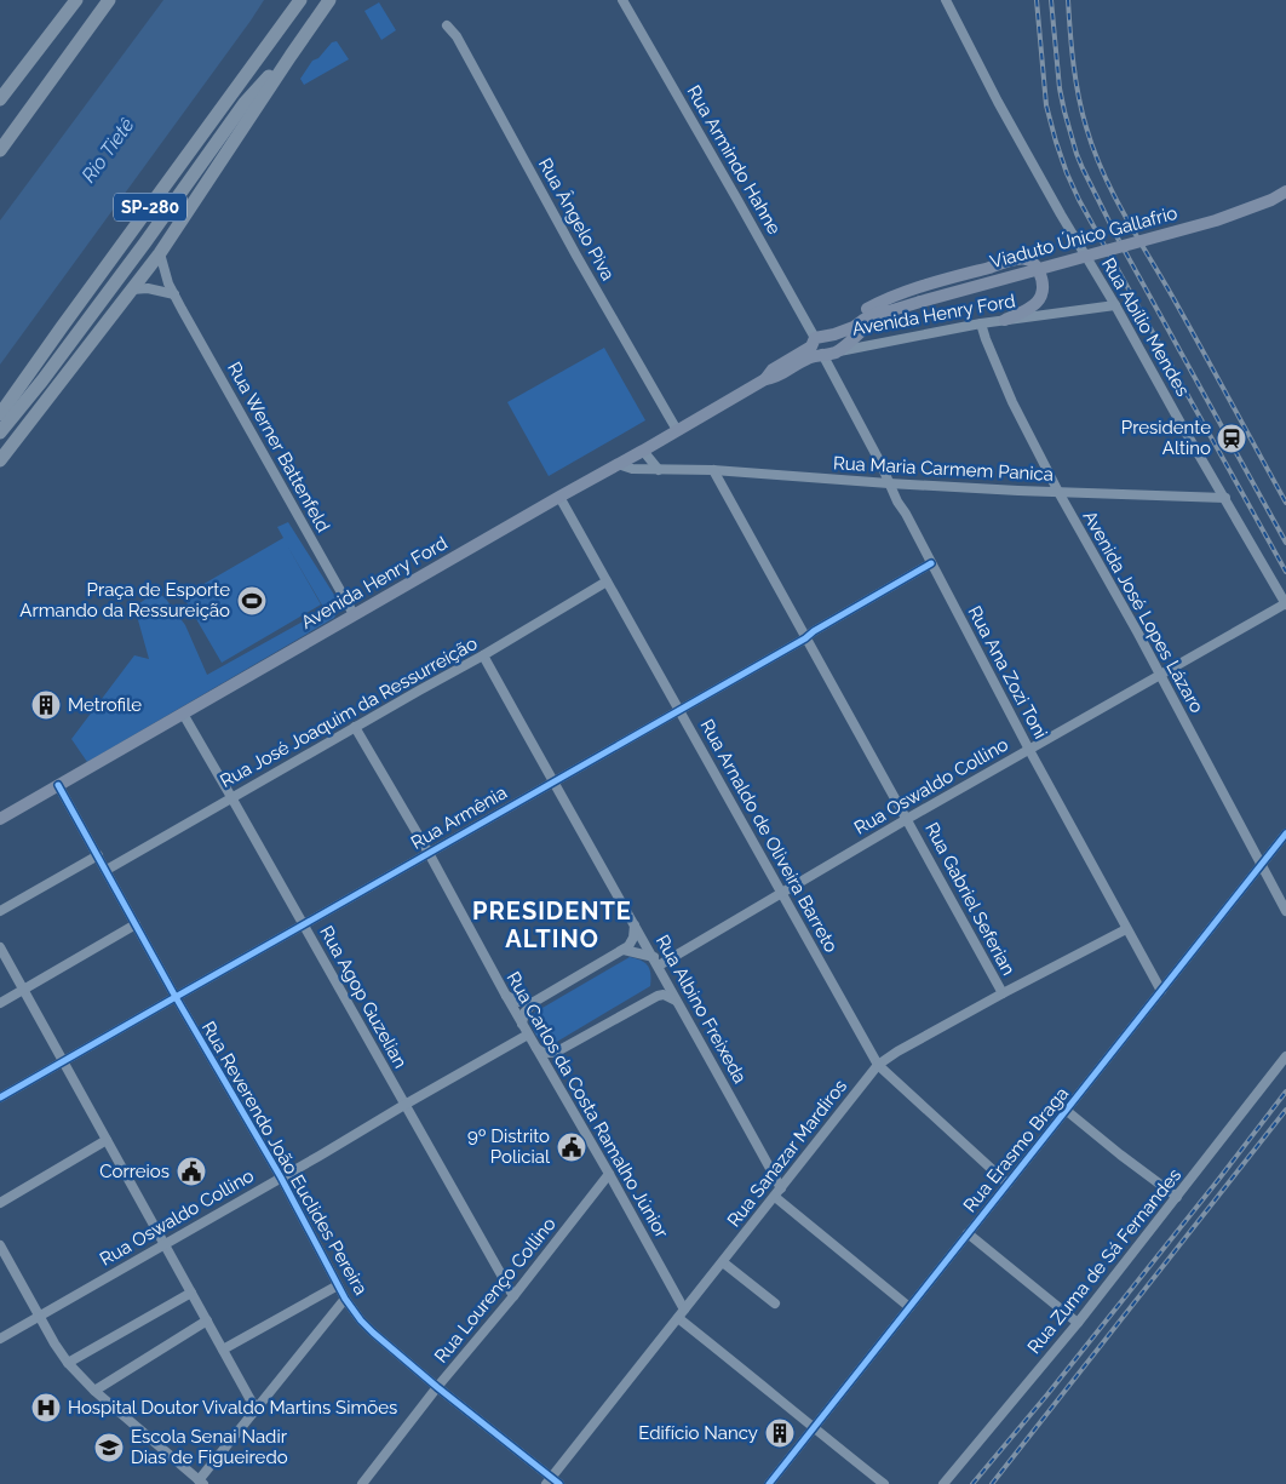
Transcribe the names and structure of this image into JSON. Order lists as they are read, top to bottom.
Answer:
{
  "streets": {
    "highway": ["SP-280"],
    "main road": ["Viaduto Único Gallafrio", "Avenida Henry Ford"],
    "street": [
      "Rua Armindo Hahne",
      "Rua Ângelo Piva",
      "Rua Abílio Mendes",
      "Rua Werner Battenfeld",
      "Rua Maria Carmem Panica",
      "Avenida José Lopes Lázaro",
      "Rua Ana Zozi Toni",
      "Rua José Joaquim da Ressurreição",
      "Rua Oswaldo Collino",
      "Rua Armênia",
      "Rua Arnaldo de Oliveira Barreto",
      "Rua Gabriel Seferian",
      "Rua Agop Guzelian",
      "Rua Albino Freixeda",
      "Rua Carlos da Costa Ramalho Júnior",
      "Rua Erasmo Braga",
      "Rua Sanazar Mardiros",
      "Rua Reverendo João Euclides Pereira",
      "Rua Zuma de Sá Fernandes",
      "Rua Lourenço Collino"
    ]
  },
  "crossings": [
    ["Rua Armindo Hahne", "Viaduto Único Gallafrio"],
    ["Rua Armindo Hahne", "Avenida Henry Ford"],
    ["Rua Ângelo Piva", "Avenida Henry Ford"],
    ["Viaduto Único Gallafrio", "Avenida Henry Ford"],
    ["Viaduto Único Gallafrio", "Rua Ana Zozi Toni"],
    ["Avenida Henry Ford", "Rua Abílio Mendes"],
    ["Avenida Henry Ford", "Rua Werner Battenfeld"],
    ["Avenida Henry Ford", "Rua Maria Carmem Panica"],
    ["Avenida Henry Ford", "Avenida José Lopes Lázaro"],
    ["Avenida Henry Ford", "Rua Ana Zozi Toni"],
    ["Avenida Henry Ford", "Rua Arnaldo de Oliveira Barreto"],
    ["Avenida Henry Ford", "Rua Agop Guzelian"],
    ["Avenida Henry Ford", "Rua Reverendo João Euclides Pereira"],
    ["Rua Abílio Mendes", "Rua Maria Carmem Panica"],
    ["Rua Abílio Mendes", "Rua Oswaldo Collino"],
    ["Rua Maria Carmem Panica", "Avenida José Lopes Lázaro"],
    ["Rua Maria Carmem Panica", "Rua Ana Zozi Toni"],
    ["Rua Maria Carmem Panica", "Rua Gabriel Seferian"],
    ["Avenida José Lopes Lázaro", "Rua Oswaldo Collino"],
    ["Avenida José Lopes Lázaro", "Rua Erasmo Braga"],
    ["Rua Ana Zozi Toni", "Rua Oswaldo Collino"],
    ["Rua Ana Zozi Toni", "Rua Armênia"],
    ["Rua Ana Zozi Toni", "Rua Erasmo Braga"],
    ["Rua Ana Zozi Toni", "Rua Sanazar Mardiros"],
    ["Rua José Joaquim da Ressurreição", "Rua Arnaldo de Oliveira Barreto"],
    ["Rua José Joaquim da Ressurreição", "Rua Agop Guzelian"],
    ["Rua José Joaquim da Ressurreição", "Rua Albino Freixeda"],
    ["Rua José Joaquim da Ressurreição", "Rua Carlos da Costa Ramalho Júnior"],
    ["Rua José Joaquim da Ressurreição", "Rua Reverendo João Euclides Pereira"],
    ["Rua Oswaldo Collino", "Rua Arnaldo de Oliveira Barreto"],
    ["Rua Oswaldo Collino", "Rua Gabriel Seferian"],
    ["Rua Oswaldo Collino", "Rua Agop Guzelian"],
    ["Rua Oswaldo Collino", "Rua Albino Freixeda"],
    ["Rua Oswaldo Collino", "Rua Carlos da Costa Ramalho Júnior"],
    ["Rua Oswaldo Collino", "Rua Reverendo João Euclides Pereira"],
    ["Rua Armênia", "Rua Arnaldo de Oliveira Barreto"],
    ["Rua Armênia", "Rua Gabriel Seferian"],
    ["Rua Armênia", "Rua Agop Guzelian"],
    ["Rua Armênia", "Rua Albino Freixeda"],
    ["Rua Armênia", "Rua Carlos da Costa Ramalho Júnior"],
    ["Rua Armênia", "Rua Reverendo João Euclides Pereira"],
    ["Rua Arnaldo de Oliveira Barreto", "Rua Erasmo Braga"],
    ["Rua Arnaldo de Oliveira Barreto", "Rua Sanazar Mardiros"],
    ["Rua Gabriel Seferian", "Rua Sanazar Mardiros"],
    ["Rua Agop Guzelian", "Rua Lourenço Collino"],
    ["Rua Albino Freixeda", "Rua Sanazar Mardiros"],
    ["Rua Carlos da Costa Ramalho Júnior", "Rua Sanazar Mardiros"],
    ["Rua Carlos da Costa Ramalho Júnior", "Rua Lourenço Collino"],
    ["Rua Sanazar Mardiros", "Rua Reverendo João Euclides Pereira"],
    ["Rua Reverendo João Euclides Pereira", "Rua Lourenço Collino"]
  ],
  "districts": ["PRESIDENTE ALTINO"],
  "water": ["Rio Tietê"],
  "places": {
    "station": ["Presidente Altino"],
    "sports": ["Praça de Esporte Armando da Ressureição"],
    "building": ["Metrofile", "Edifício Nancy"],
    "public building": ["9º Distrito Policial", "Correios"],
    "hospital": ["Hospital Doutor Vivaldo Martins Simões"],
    "school or university": ["Escola Senai Nadir Dias de Figueiredo"]
  }
}
